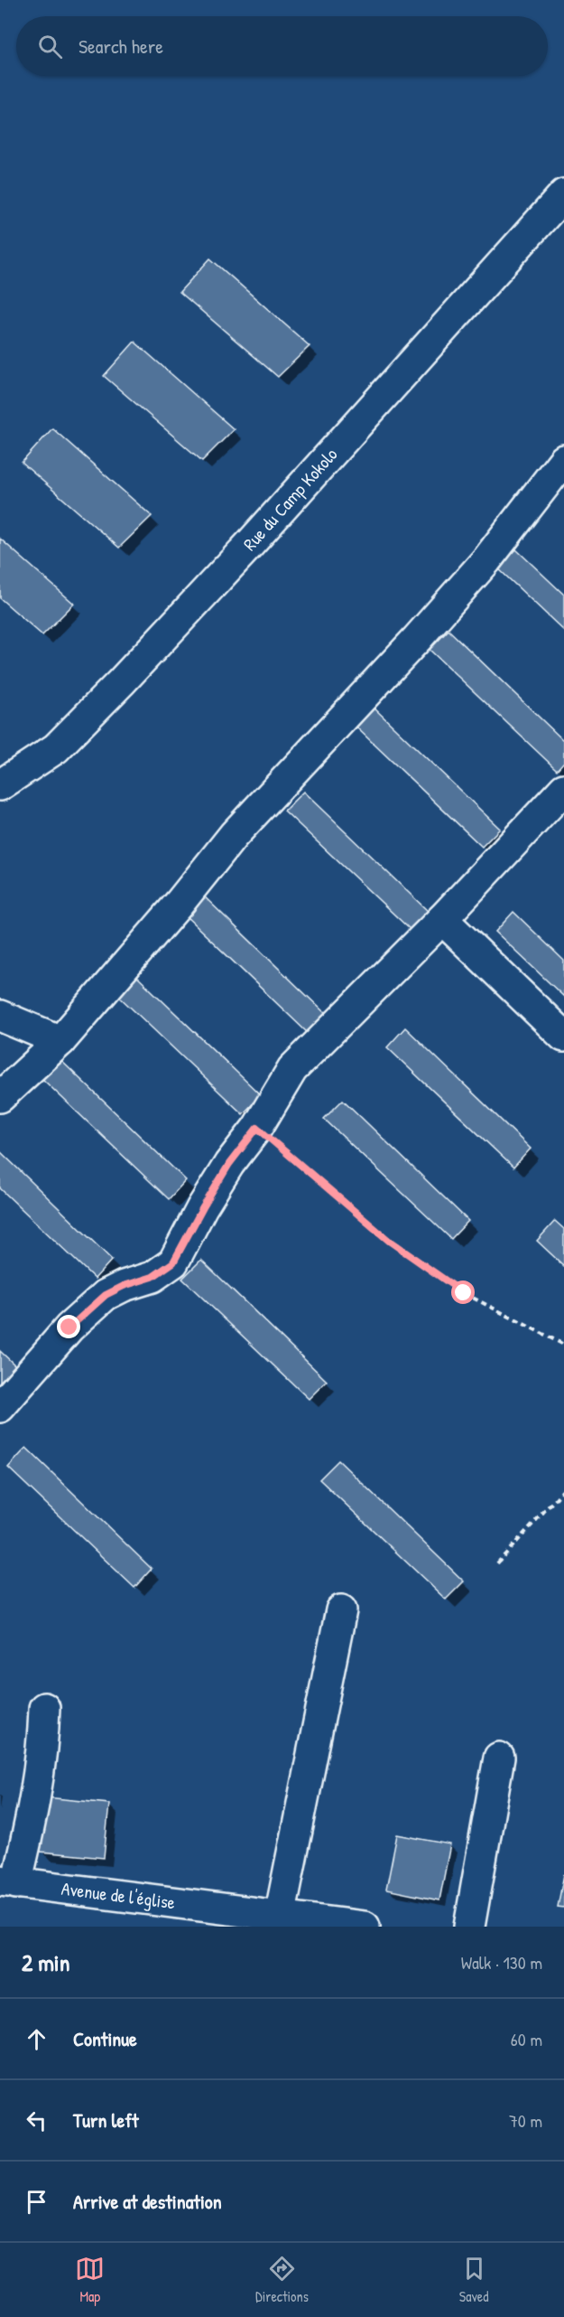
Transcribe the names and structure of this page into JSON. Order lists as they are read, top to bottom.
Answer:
{
  "streets": {
    "street": ["Rue du Camp Kokolo", "Avenue de l'église"]
  },
  "page": {
    "search": "Search here",
    "heading": ["2 min", "Walk · 130 m"],
    "list": [
      ["Continue", "60 m"],
      ["Turn left", "70 m"],
      "Arrive at destination"
    ],
    "nav": ["Map", "Directions", "Saved"]
  }
}
